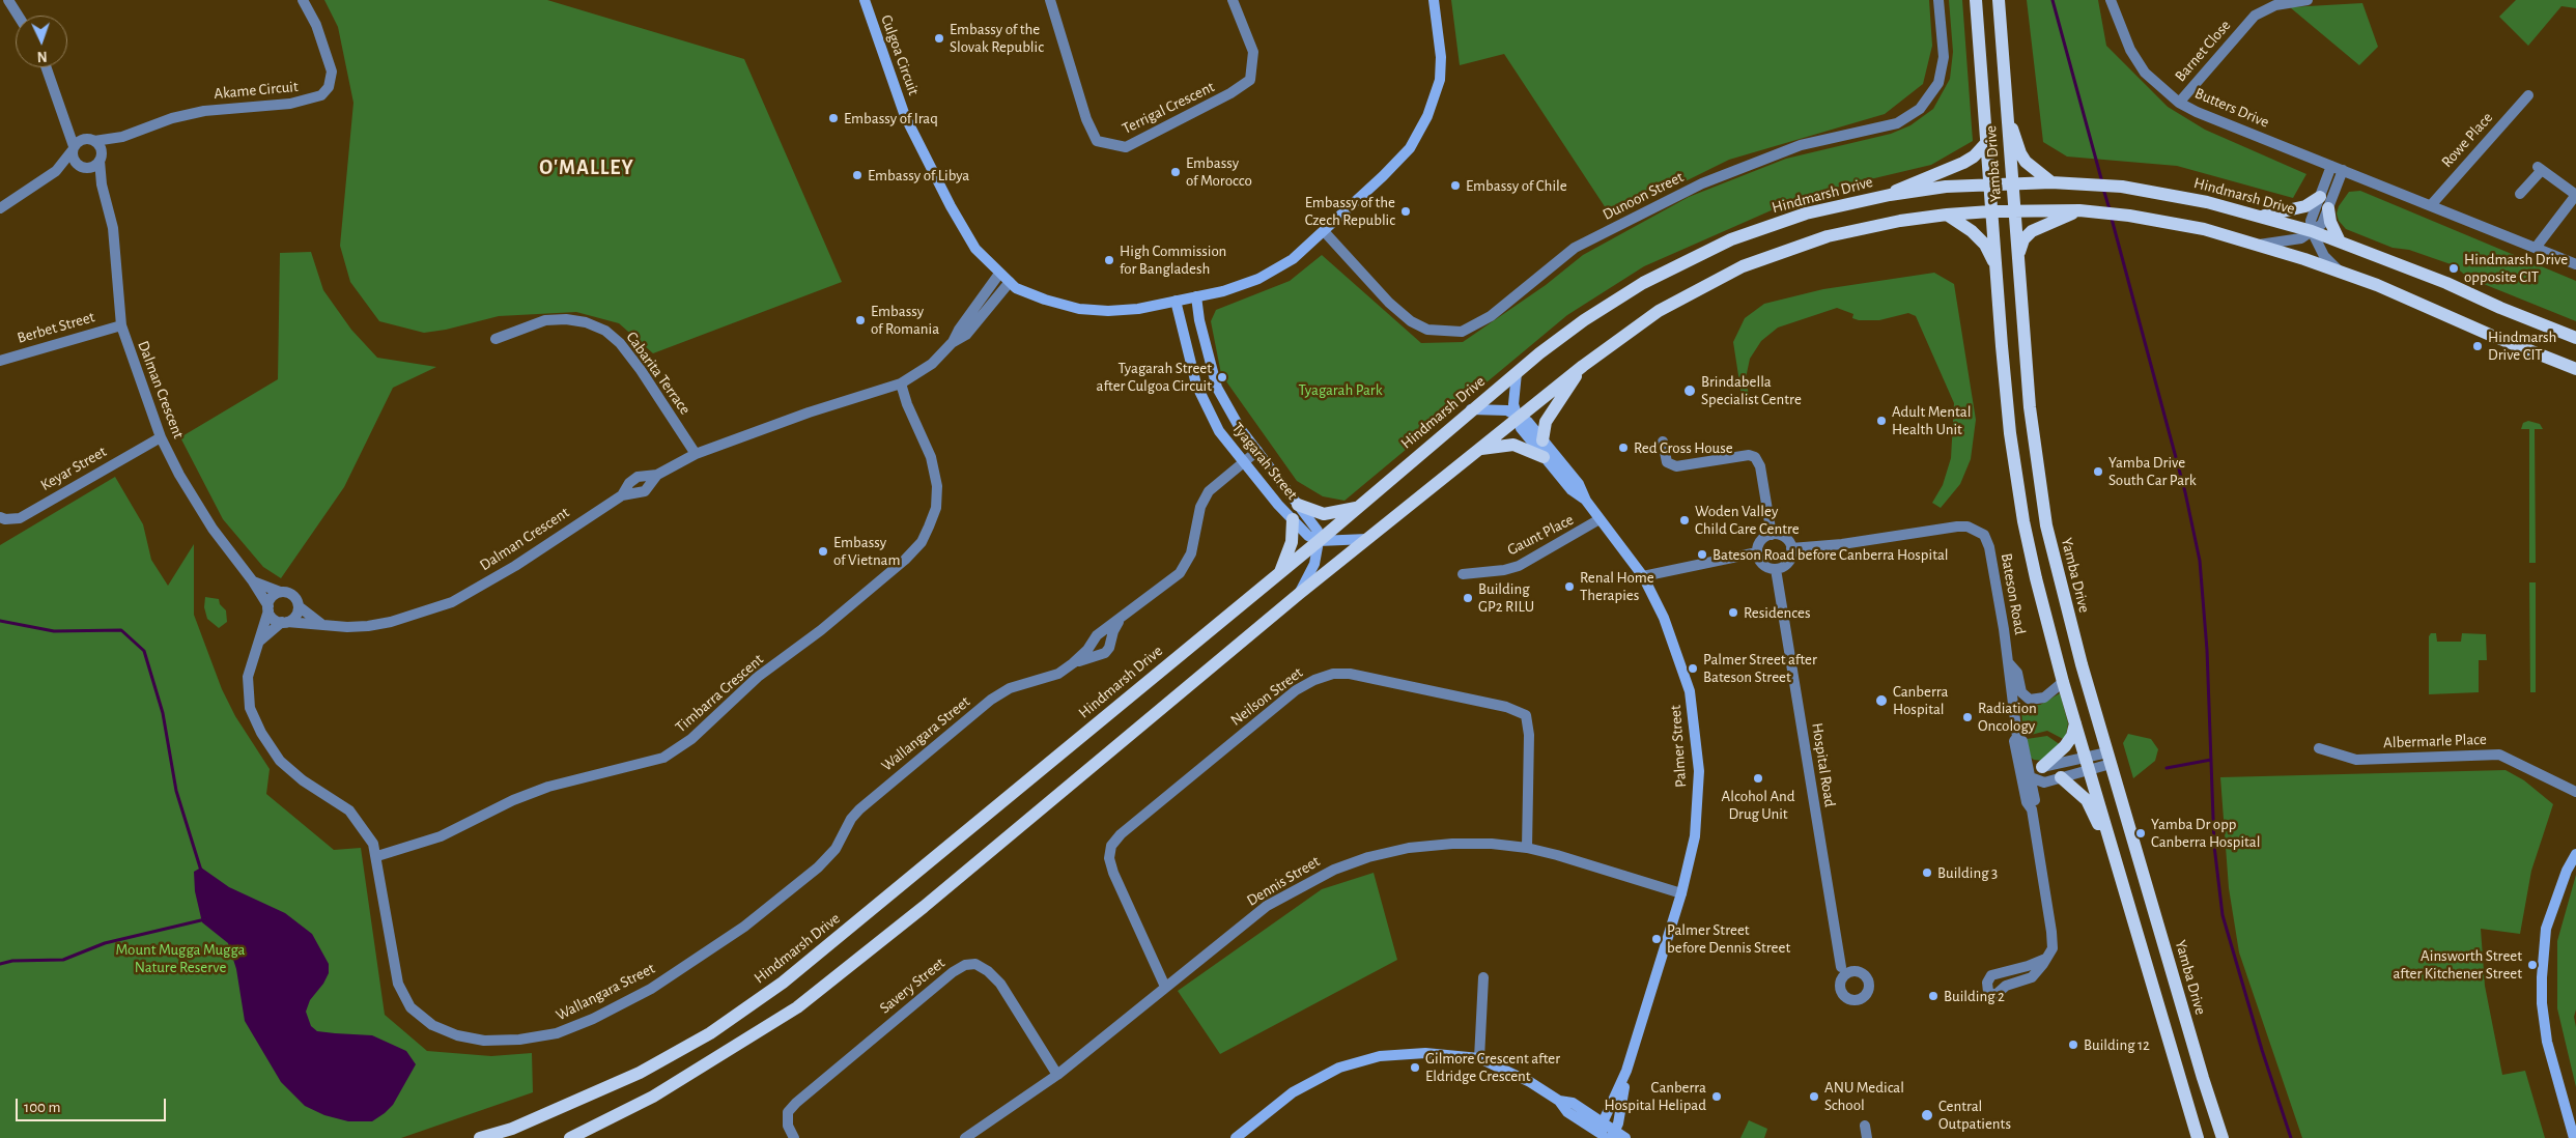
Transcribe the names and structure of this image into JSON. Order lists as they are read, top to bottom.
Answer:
{
  "streets": {
    "main road": ["Yamba Drive", "Hindmarsh Drive"],
    "street": [
      "Barnet Close",
      "Culgoa Circuit",
      "Akame Circuit",
      "Terrigal Crescent",
      "Butters Drive",
      "Rowe Place",
      "Dunoon Street",
      "Berbet Street",
      "Cabarita Terrace",
      "Dalman Crescent",
      "Tyagarah Street",
      "Keyar Street",
      "Gaunt Place",
      "Bateson Road",
      "Timbarra Crescent",
      "Neilson Street",
      "Wallangara Street",
      "Albermarle Place",
      "Palmer Street",
      "Hospital Road",
      "Dennis Street",
      "Savery Street"
    ]
  },
  "crossings": [
    ["Barnet Close", "Butters Drive"],
    ["Culgoa Circuit", "Dunoon Street"],
    ["Culgoa Circuit", "Dalman Crescent"],
    ["Culgoa Circuit", "Tyagarah Street"],
    ["Akame Circuit", "Dalman Crescent"],
    ["Butters Drive", "Rowe Place"],
    ["Yamba Drive", "Hindmarsh Drive"],
    ["Hindmarsh Drive", "Tyagarah Street"],
    ["Hindmarsh Drive", "Palmer Street"],
    ["Berbet Street", "Dalman Crescent"],
    ["Cabarita Terrace", "Dalman Crescent"],
    ["Dalman Crescent", "Keyar Street"],
    ["Dalman Crescent", "Timbarra Crescent"],
    ["Dalman Crescent", "Wallangara Street"],
    ["Tyagarah Street", "Wallangara Street"],
    ["Gaunt Place", "Palmer Street"],
    ["Bateson Road", "Hospital Road"],
    ["Timbarra Crescent", "Wallangara Street"],
    ["Neilson Street", "Dennis Street"],
    ["Palmer Street", "Dennis Street"],
    ["Dennis Street", "Savery Street"]
  ],
  "districts": ["O'MALLEY"],
  "parks": ["Tyagarah Park", "Mount Mugga Mugga Nature Reserve"],
  "places": [
    "Embassy of the Slovak Republic",
    "Embassy of Iraq",
    "Embassy of Morocco",
    "Embassy of Libya",
    "Embassy of Chile",
    "Embassy of the Czech Republic",
    "High Commission for Bangladesh",
    "Hindmarsh Drive opposite CIT",
    "Embassy of Romania",
    "Hindmarsh Drive CIT",
    "Tyagarah Street after Culgoa Circuit",
    "Brindabella Specialist Centre",
    "Adult Mental Health Unit",
    "Red Cross House",
    "Yamba Drive South Car Park",
    "Woden Valley Child Care Centre",
    "Embassy of Vietnam",
    "Bateson Road before Canberra Hospital",
    "Renal Home Therapies",
    "Building GP2 RILU",
    "Residences",
    "Palmer Street after Bateson Street",
    "Canberra Hospital",
    "Radiation Oncology",
    "Alcohol And Drug Unit",
    "Yamba Dr opp Canberra Hospital",
    "Building 3",
    "Palmer Street before Dennis Street",
    "Ainsworth Street after Kitchener Street",
    "Building 2",
    "Building 12",
    "Gilmore Crescent after Eldridge Crescent",
    "Canberra Hospital Helipad",
    "ANU Medical School",
    "Central Outpatients"
  ],
  "scale_bar": "100 m",
  "north": "bottom"
}
